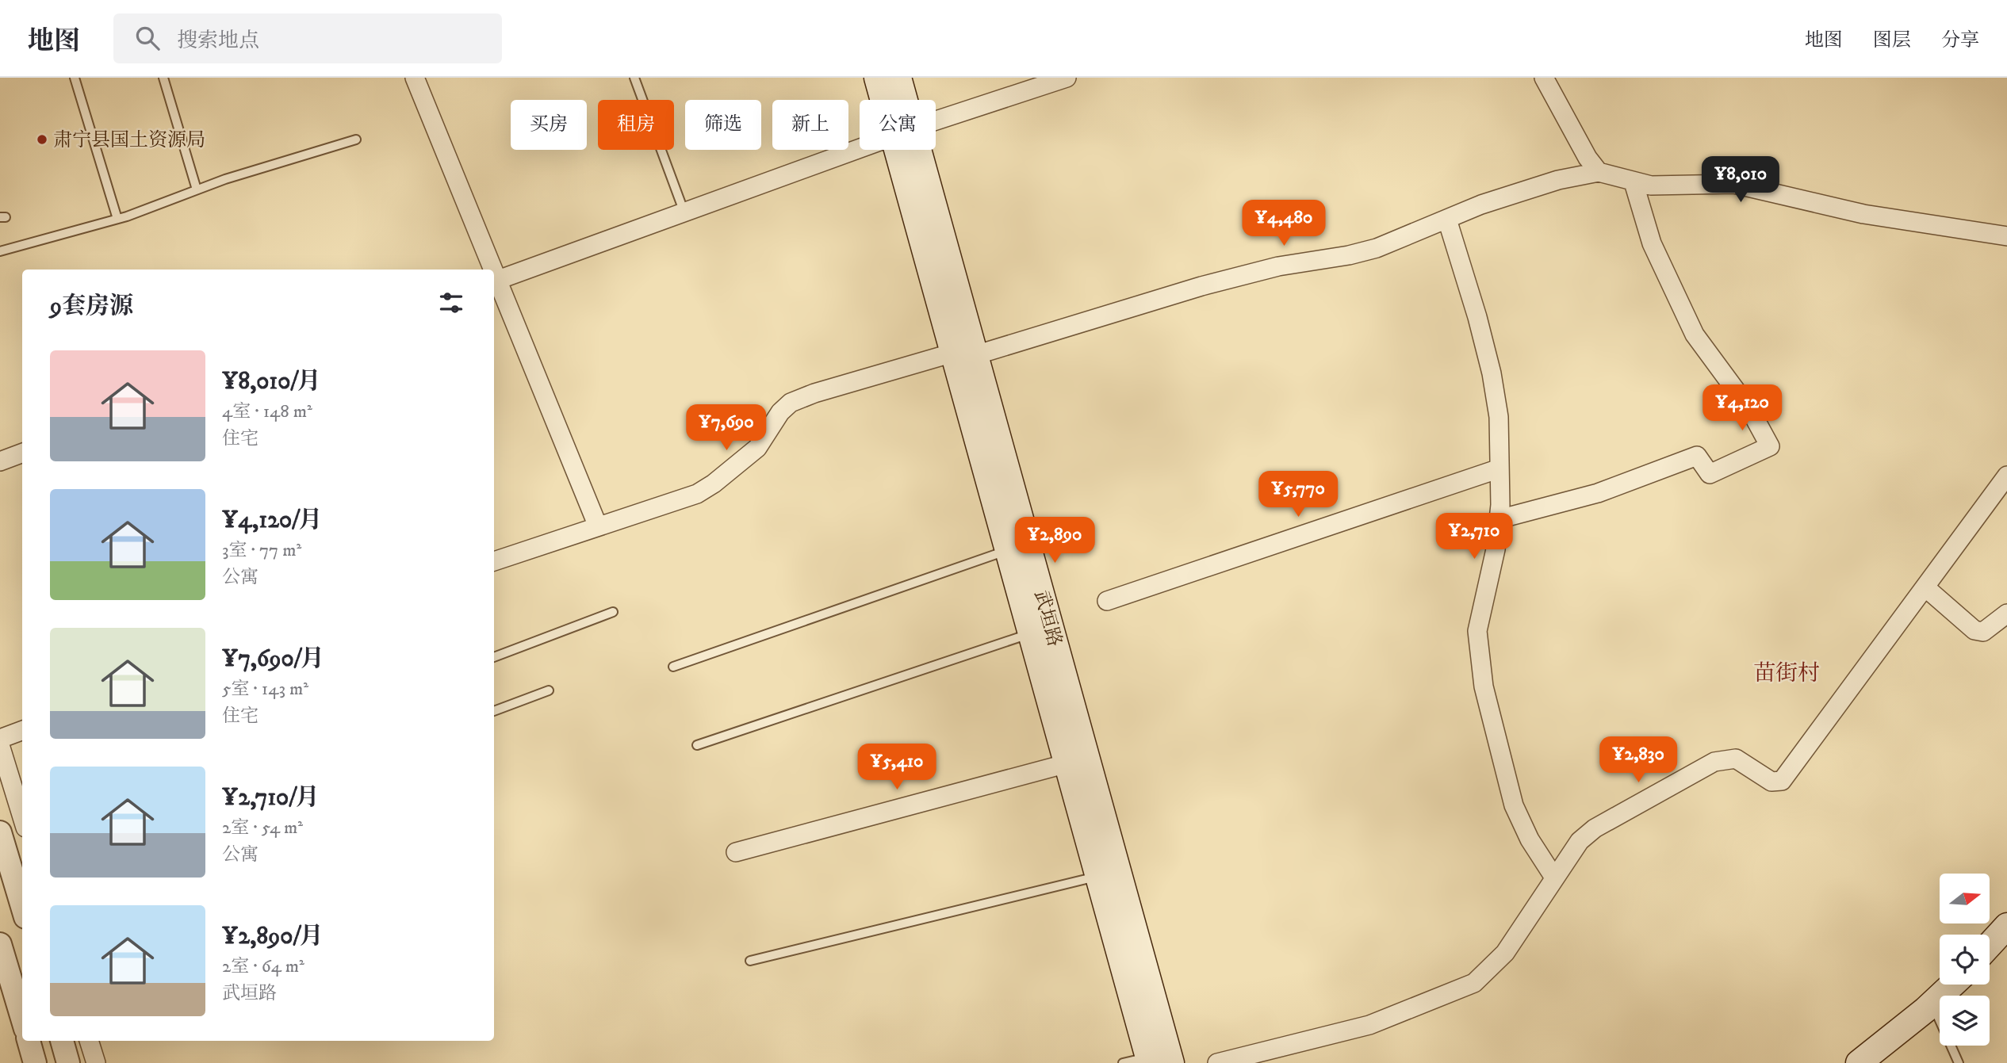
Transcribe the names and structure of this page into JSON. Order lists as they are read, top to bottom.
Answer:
{
  "streets": {
    "main road": ["武垣路"]
  },
  "districts": ["苗街村"],
  "places": ["肃宁县国土资源局"],
  "north": "right",
  "page": {
    "header": "地图",
    "search": "搜索地点",
    "nav": ["地图", "图层", "分享"],
    "chip": [
      "买房",
      "租房",
      "筛选",
      "新上",
      "公寓"
    ],
    "price": [
      "¥8,010",
      "¥4,480",
      "¥4,120",
      "¥7,690",
      "¥5,770",
      "¥2,710",
      "¥2,890",
      "¥2,830",
      "¥5,410"
    ],
    "heading": "9套房源",
    "list": [
      {
        "name": "¥8,010/月",
        "note": "4室 · 148 m² · 住宅"
      },
      {
        "name": "¥4,120/月",
        "note": "3室 · 77 m² · 公寓"
      },
      {
        "name": "¥7,690/月",
        "note": "5室 · 143 m² · 住宅"
      },
      {
        "name": "¥2,710/月",
        "note": "2室 · 54 m² · 公寓"
      },
      {
        "name": "¥2,890/月",
        "note": "2室 · 64 m² · 武垣路"
      }
    ]
  }
}
